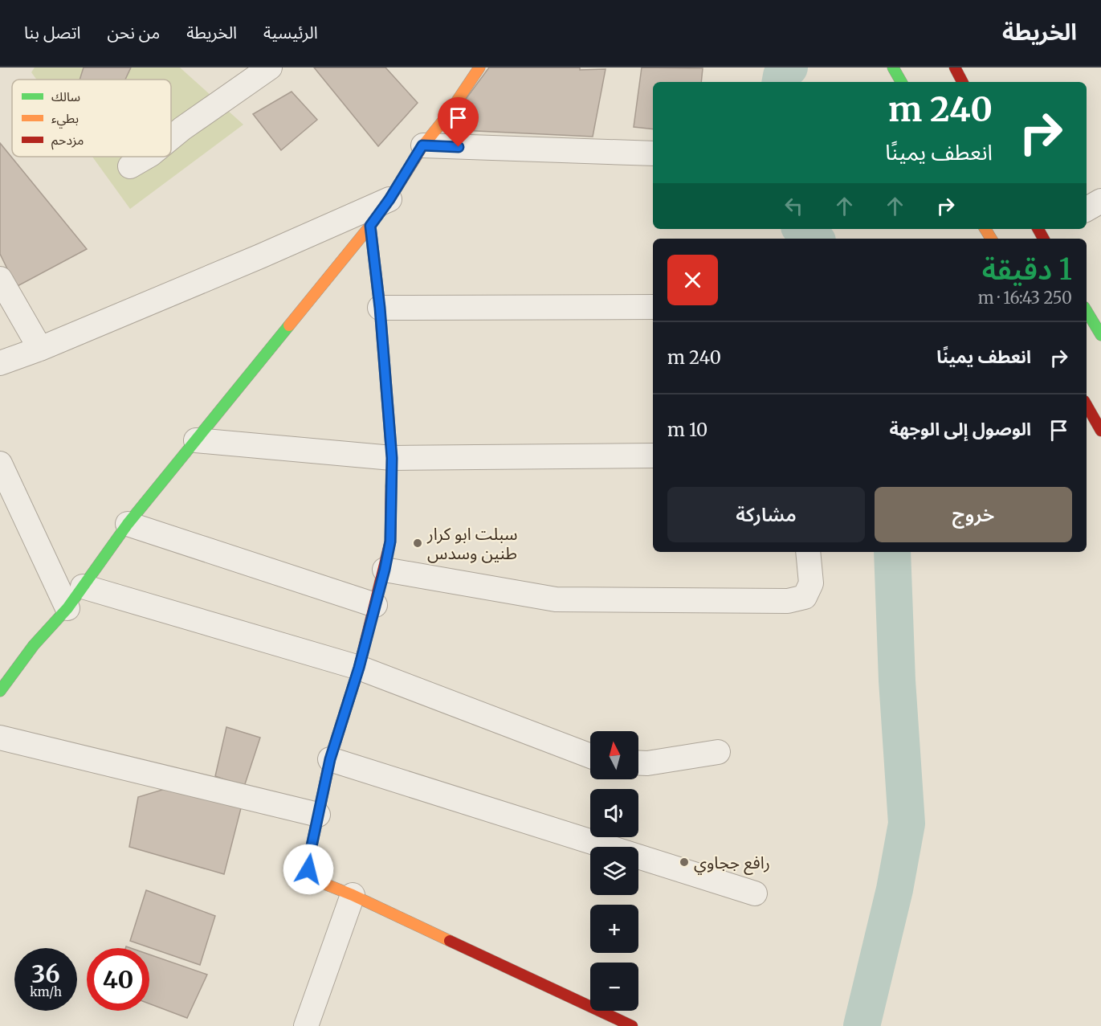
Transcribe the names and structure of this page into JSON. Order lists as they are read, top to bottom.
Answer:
{
  "places": ["سبلت ابو كرار طنين وسدس", "رافع ججاوي"],
  "legend": ["سالك", "بطيء", "مزدحم"],
  "north": "top",
  "page": {
    "header": "الخريطة",
    "nav": [
      "الرئيسية",
      "الخريطة",
      "من نحن",
      "اتصل بنا"
    ],
    "turn": ["240 m", "انعطف يمينًا"],
    "heading": ["1 دقيقة", "250 m · 16:43"],
    "list": [
      {
        "name": "انعطف يمينًا",
        "value": "240 m"
      },
      {
        "name": "الوصول إلى الوجهة",
        "value": "10 m"
      }
    ],
    "buttons": ["خروج", "مشاركة"],
    "map_buttons": ["+", "−"],
    "speed": "36 km/h",
    "limit": "40"
  }
}
